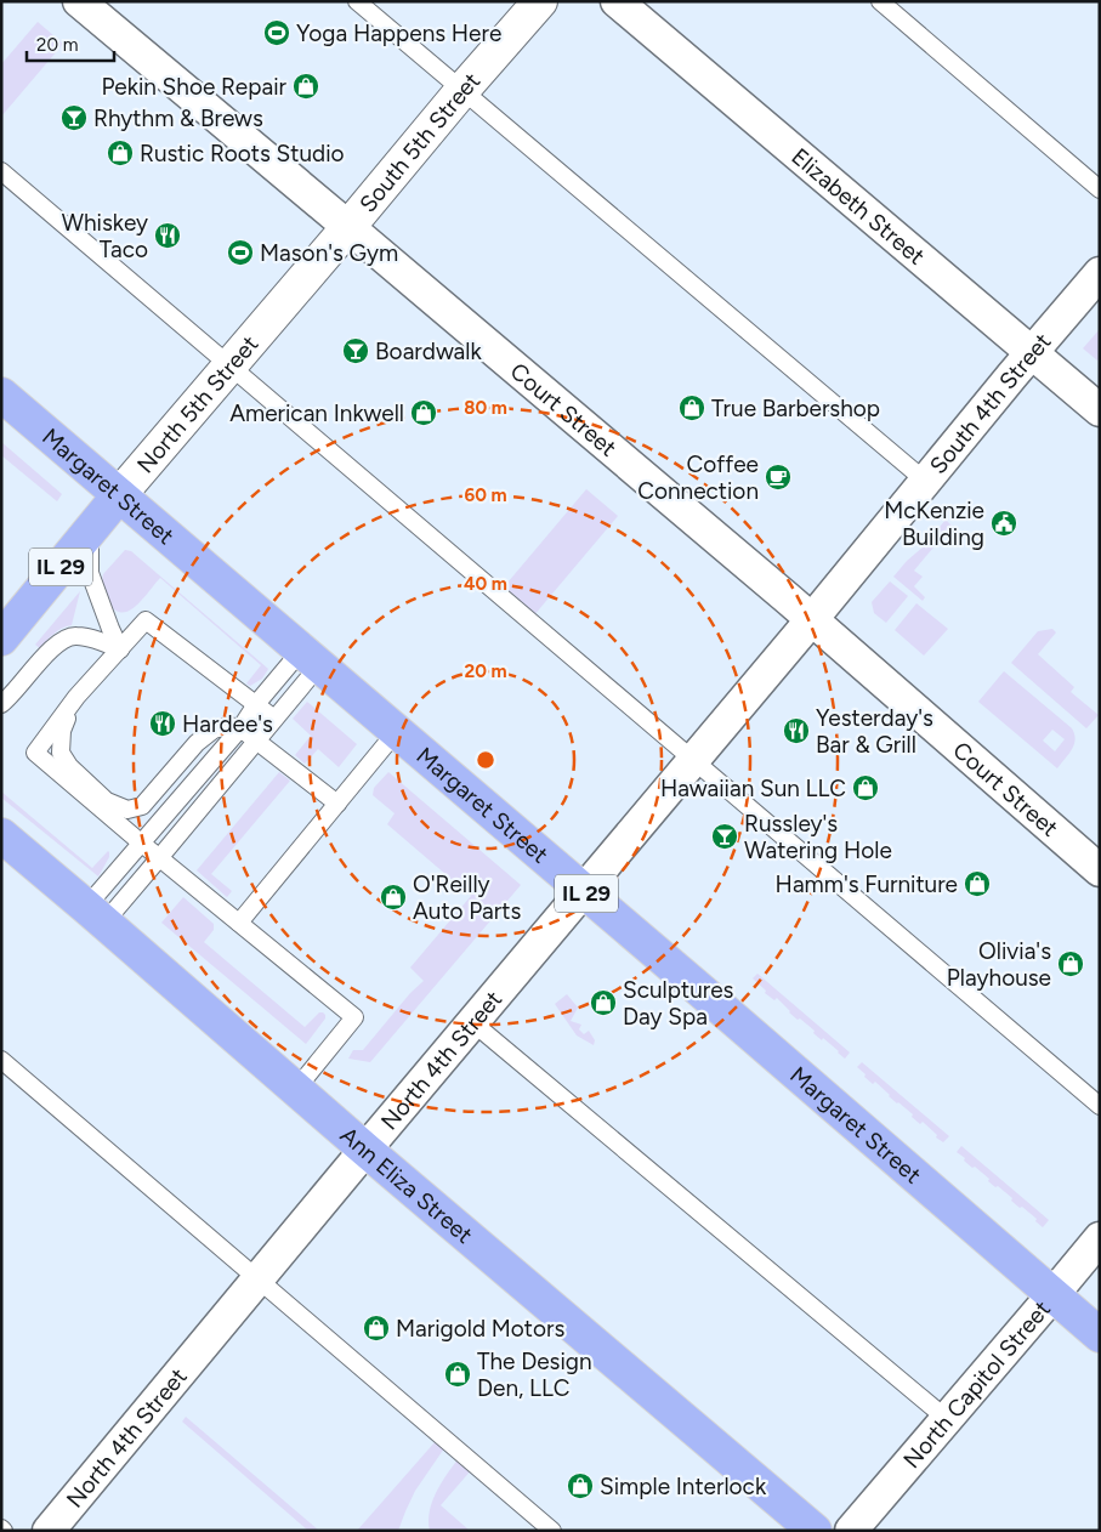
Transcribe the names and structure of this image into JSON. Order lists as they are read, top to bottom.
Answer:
{
  "streets": {
    "main road": [
      "South 5th Street",
      "North 5th Street",
      "Margaret Street",
      "IL 29",
      "Ann Eliza Street"
    ],
    "street": [
      "Elizabeth Street",
      "South 4th Street",
      "Court Street",
      "North 4th Street",
      "North Capitol Street"
    ]
  },
  "crossings": [
    ["South 5th Street", "North 5th Street"],
    ["South 5th Street", "Court Street"],
    ["Elizabeth Street", "South 4th Street"],
    ["South 4th Street", "Court Street"],
    ["South 4th Street", "North 4th Street"],
    ["North 5th Street", "Court Street"],
    ["North 5th Street", "Margaret Street"],
    ["Court Street", "North 4th Street"],
    ["Margaret Street", "North 4th Street"],
    ["Margaret Street", "North Capitol Street"],
    ["North 4th Street", "Ann Eliza Street"]
  ],
  "places": {
    "sports": ["Yoga Happens Here", "Mason's Gym"],
    "shop": [
      "Pekin Shoe Repair",
      "Rustic Roots Studio",
      "True Barbershop",
      "American Inkwell",
      "Hawaiian Sun LLC",
      "Hamm's Furniture",
      "O'Reilly Auto Parts",
      "Olivia's Playhouse",
      "Sculptures Day Spa",
      "Marigold Motors",
      "The Design Den, LLC",
      "Simple Interlock"
    ],
    "bar": ["Rhythm & Brews", "Boardwalk", "Russley's Watering Hole"],
    "restaurant": ["Whiskey Taco", "Hardee's", "Yesterday's Bar & Grill"],
    "cafe": ["Coffee Connection"],
    "public building": ["McKenzie Building"]
  },
  "scale_bar": "20 m",
  "rings": [
    "80 m",
    "60 m",
    "40 m",
    "20 m"
  ]
}
